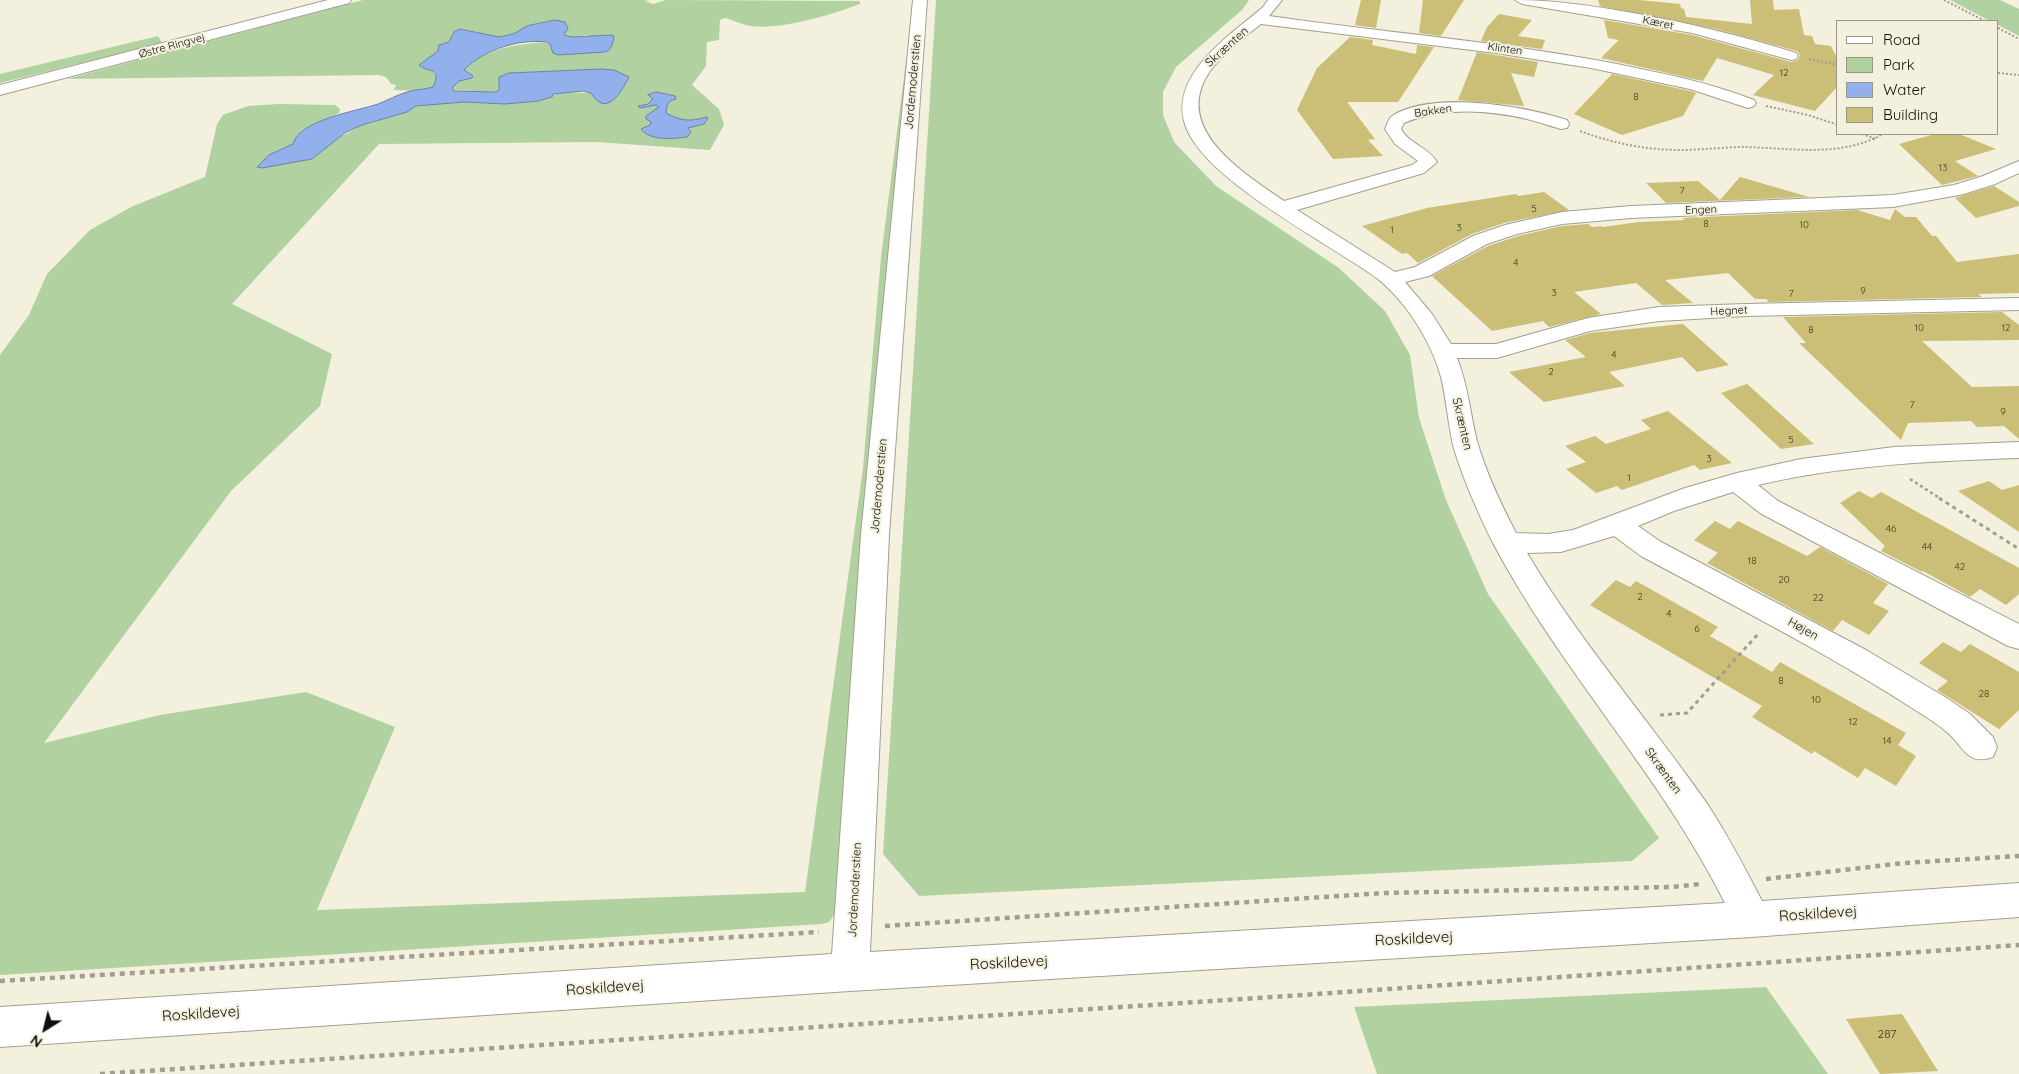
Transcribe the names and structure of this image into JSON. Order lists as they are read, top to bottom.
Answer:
{
  "streets": {
    "street": [
      "Kæret",
      "Østre Ringvej",
      "Skrænten",
      "Klinten",
      "Jordemoderstien",
      "Bakken",
      "Engen",
      "Hegnet",
      "Højen",
      "Roskildevej"
    ]
  },
  "crossings": [
    ["Skrænten", "Klinten"],
    ["Skrænten", "Bakken"],
    ["Skrænten", "Engen"],
    ["Skrænten", "Hegnet"],
    ["Skrænten", "Roskildevej"],
    ["Jordemoderstien", "Roskildevej"]
  ],
  "house_numbers": [
    "12",
    "8",
    "13",
    "7",
    "5",
    "8",
    "10",
    "3",
    "1",
    "4",
    "9",
    "3",
    "7",
    "10",
    "12",
    "8",
    "4",
    "2",
    "7",
    "9",
    "5",
    "3",
    "1",
    "46",
    "44",
    "18",
    "42",
    "20",
    "2",
    "22",
    "4",
    "6",
    "8",
    "28",
    "10",
    "12",
    "14",
    "287"
  ],
  "legend": [
    "Road",
    "Park",
    "Water",
    "Building"
  ],
  "north": "bottom left"
}
